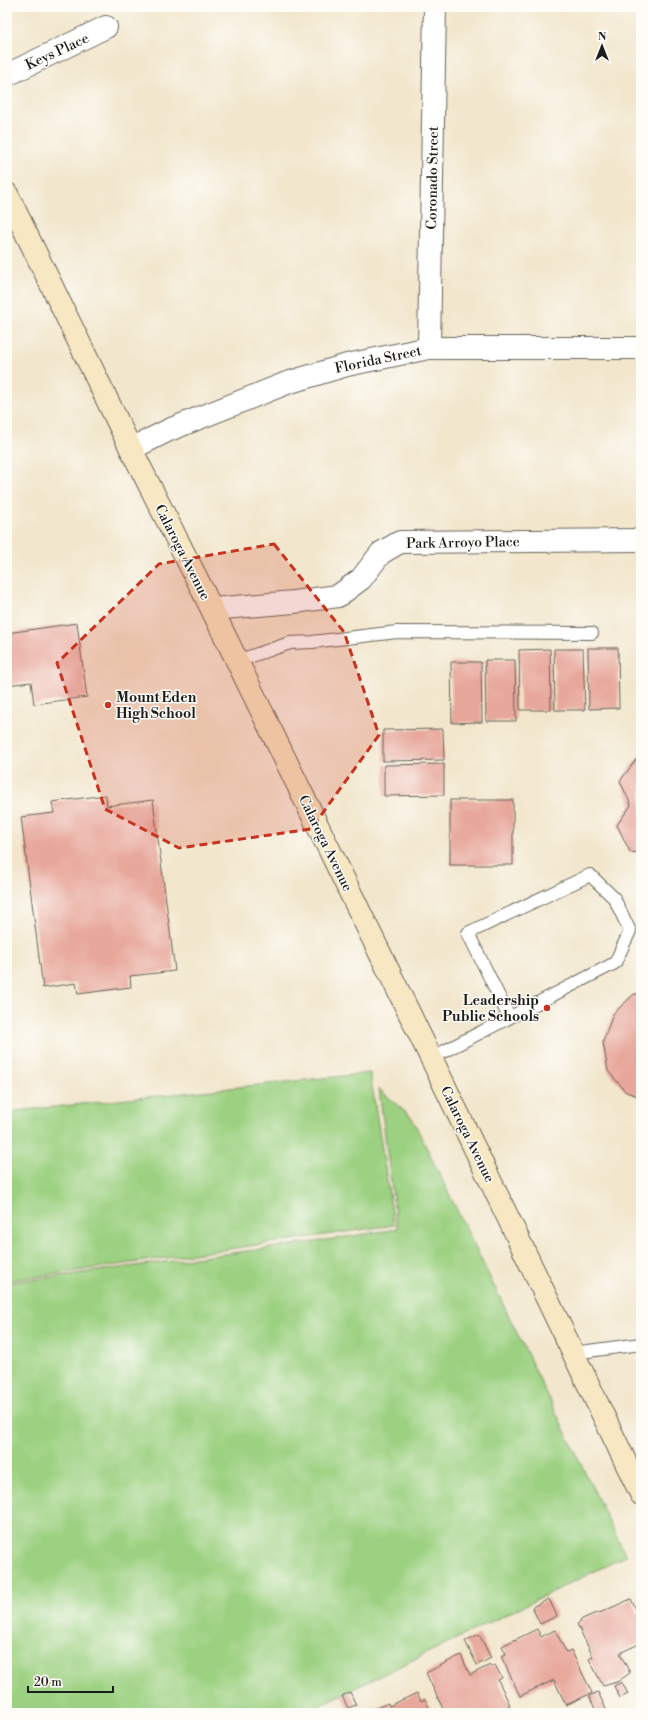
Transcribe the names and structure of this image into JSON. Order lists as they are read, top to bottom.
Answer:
{
  "streets": {
    "street": [
      "Keys Place",
      "Coronado Street",
      "Florida Street",
      "Park Arroyo Place",
      "Calaroga Avenue"
    ]
  },
  "crossings": [
    ["Coronado Street", "Florida Street"],
    ["Florida Street", "Calaroga Avenue"],
    ["Park Arroyo Place", "Calaroga Avenue"]
  ],
  "places": ["Mount Eden High School", "Leadership Public Schools"],
  "scale_bar": "20 m",
  "north": "top"
}
